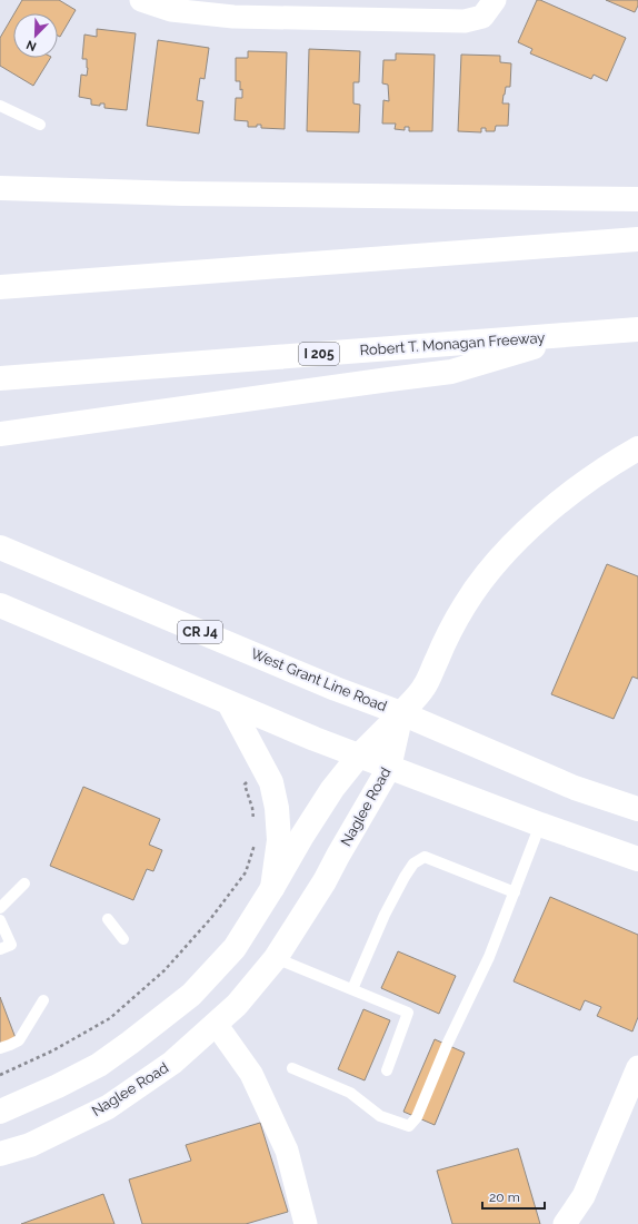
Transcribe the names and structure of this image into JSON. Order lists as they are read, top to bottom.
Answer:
{
  "streets": {
    "main road": [
      "Robert T. Monagan Freeway",
      "I 205",
      "CR J4",
      "West Grant Line Road",
      "Naglee Road"
    ]
  },
  "crossings": [
    ["West Grant Line Road", "Naglee Road"]
  ],
  "scale_bar": "20 m",
  "north": "bottom left"
}
